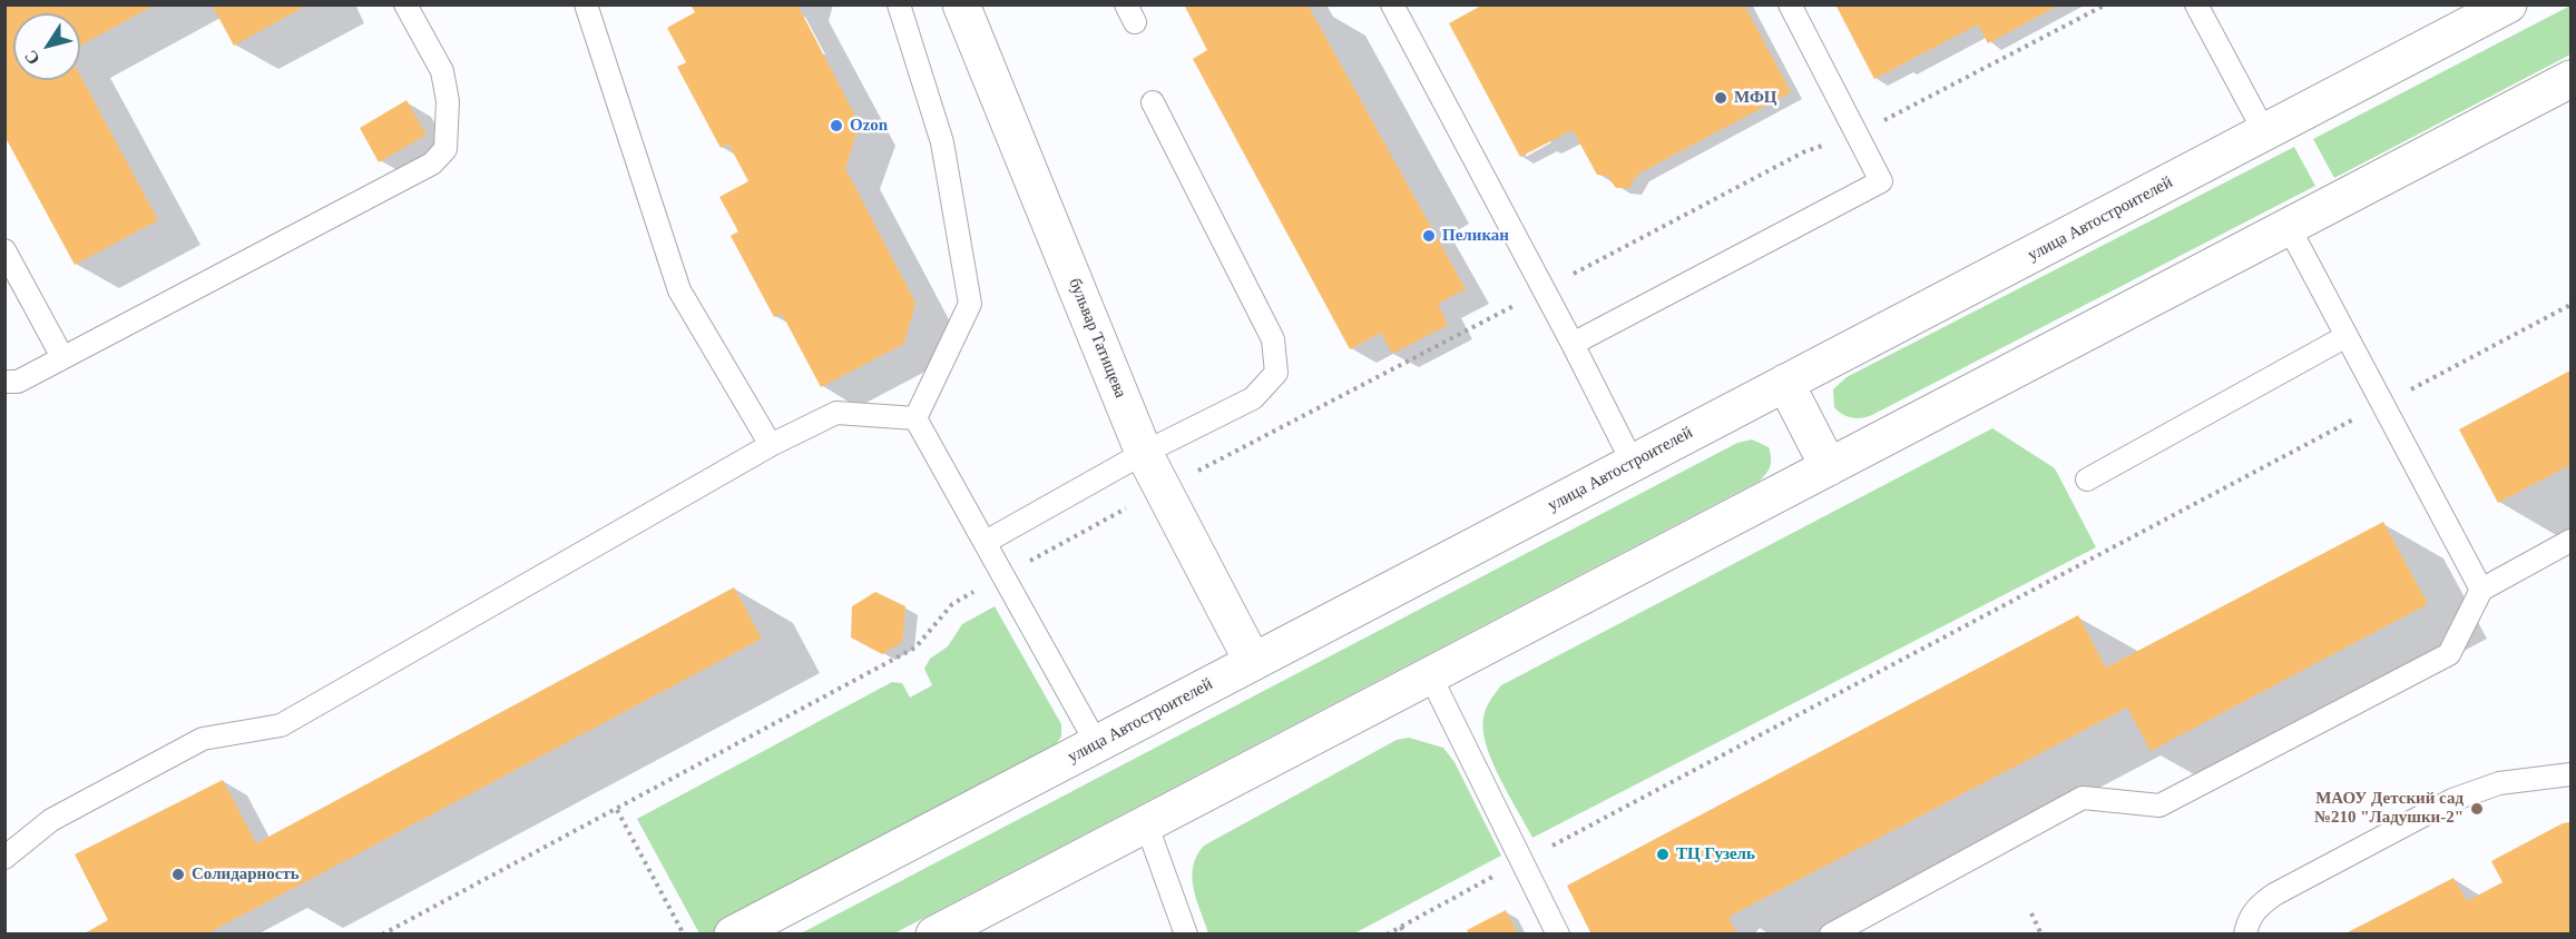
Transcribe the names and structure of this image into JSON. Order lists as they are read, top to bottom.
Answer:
{
  "streets": {
    "main road": ["улица Автостроителей", "бульвар Татищева"]
  },
  "crossings": [
    ["улица Автостроителей", "бульвар Татищева"]
  ],
  "places": [
    "МФЦ",
    "Ozon",
    "Пеликан",
    "МАОУ Детский сад №210 \"Ладушки-2\"",
    "ТЦ Гузель",
    "Солидарность"
  ],
  "north": "bottom left"
}
